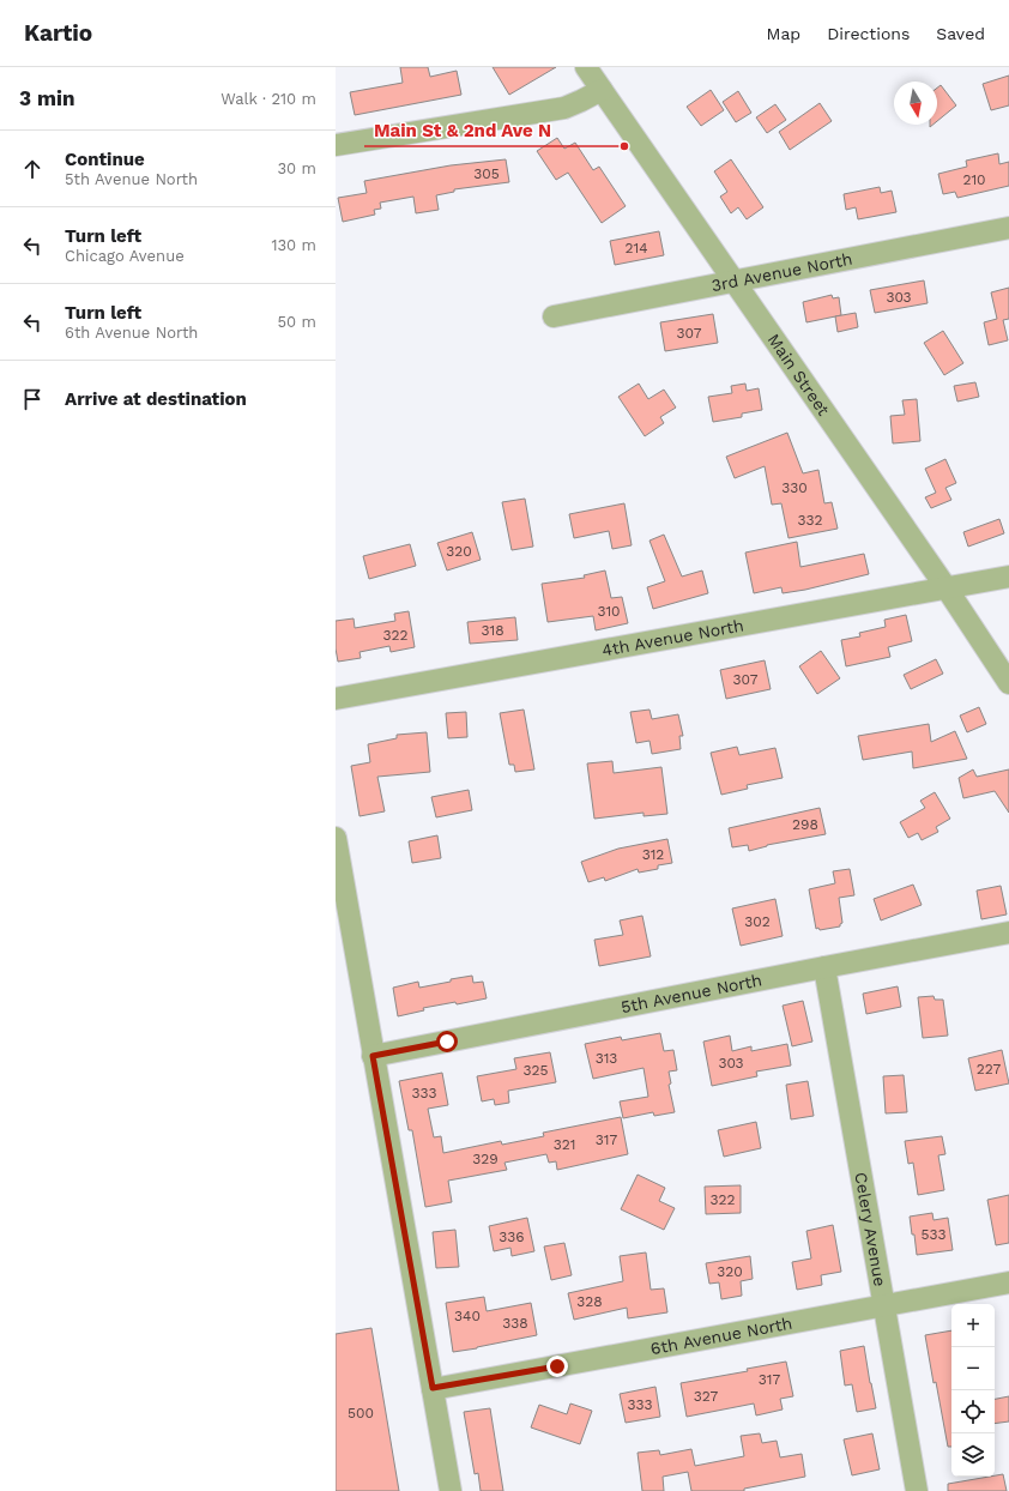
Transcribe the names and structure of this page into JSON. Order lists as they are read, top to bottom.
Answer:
{
  "streets": {
    "street": [
      "3rd Avenue North",
      "Main Street",
      "4th Avenue North",
      "5th Avenue North",
      "Celery Avenue",
      "6th Avenue North"
    ]
  },
  "crossings": [
    ["3rd Avenue North", "Main Street"],
    ["Main Street", "4th Avenue North"],
    ["5th Avenue North", "Celery Avenue"],
    ["Celery Avenue", "6th Avenue North"]
  ],
  "places": ["Main St & 2nd Ave N"],
  "house_numbers": [
    "305",
    "210",
    "214",
    "303",
    "307",
    "330",
    "332",
    "320",
    "310",
    "318",
    "322",
    "307",
    "298",
    "312",
    "302",
    "313",
    "303",
    "227",
    "325",
    "333",
    "317",
    "321",
    "329",
    "322",
    "533",
    "336",
    "320",
    "328",
    "340",
    "338",
    "317",
    "327",
    "333",
    "500"
  ],
  "north": "bottom",
  "page": {
    "header": "Kartio",
    "nav": ["Map", "Directions", "Saved"],
    "heading": ["3 min", "Walk · 210 m"],
    "list": [
      ["Continue", "5th Avenue North", "30 m"],
      ["Turn left", "Chicago Avenue", "130 m"],
      ["Turn left", "6th Avenue North", "50 m"],
      "Arrive at destination"
    ],
    "map_buttons": ["+", "−"]
  }
}
